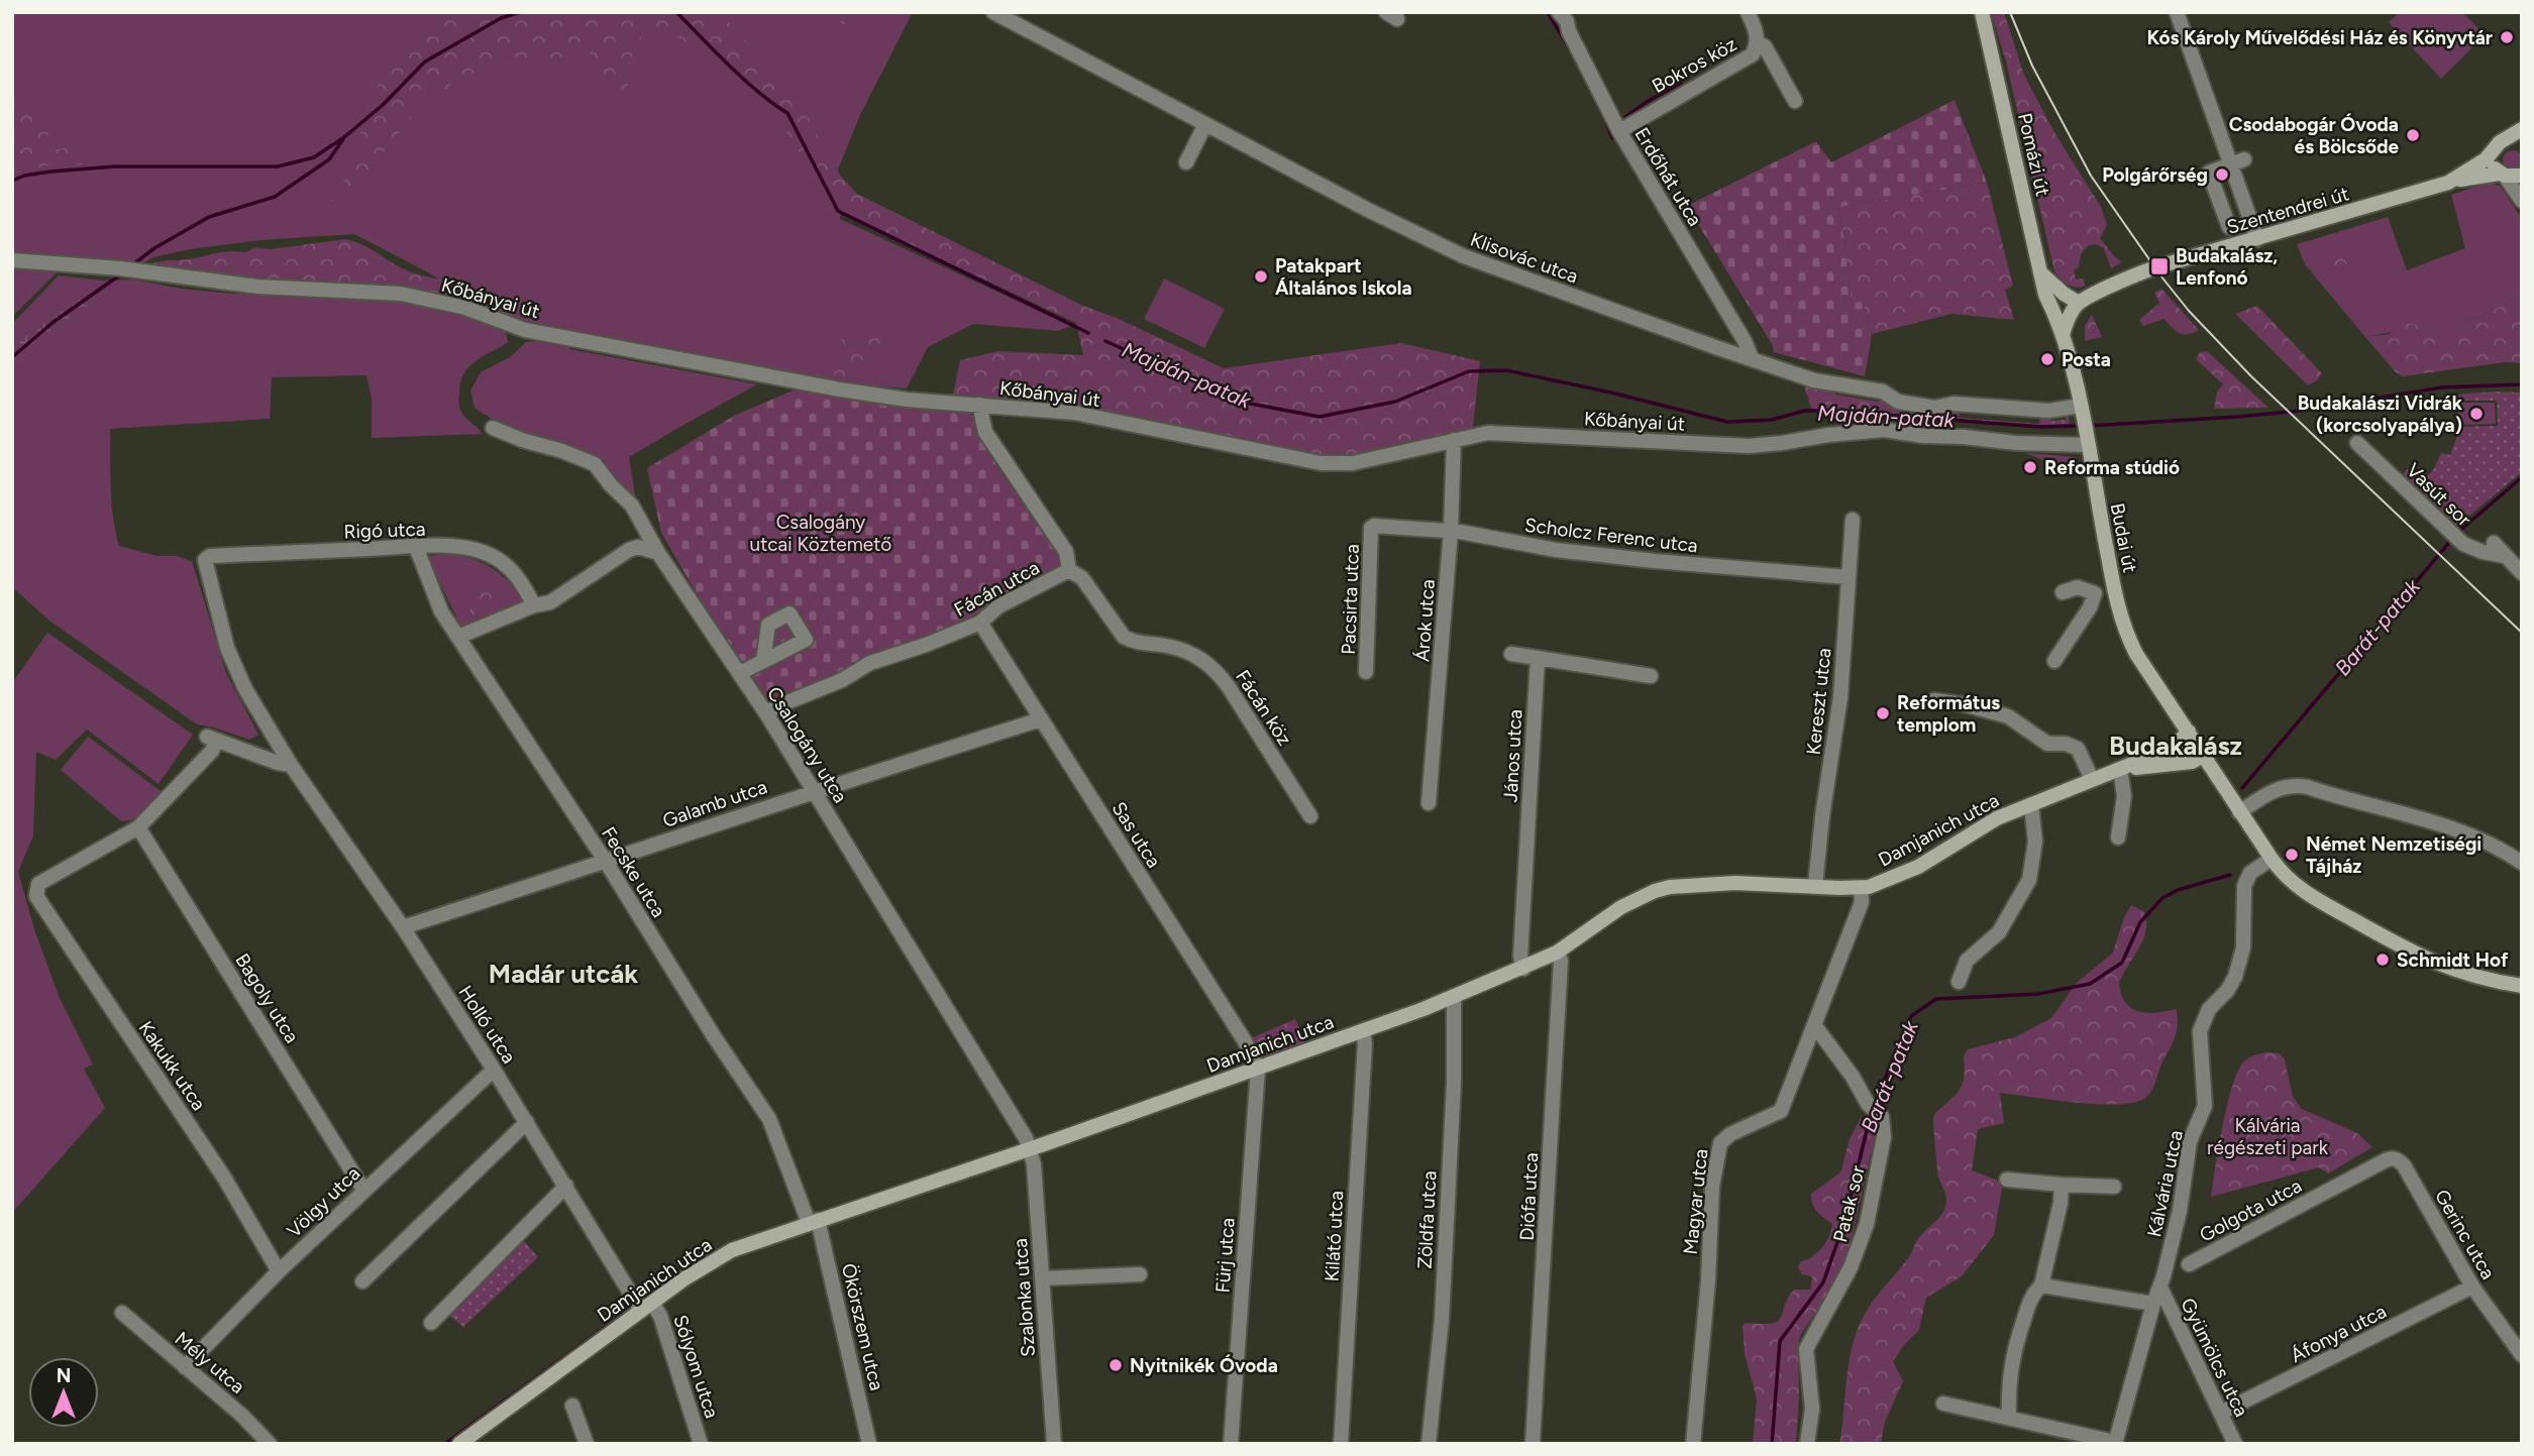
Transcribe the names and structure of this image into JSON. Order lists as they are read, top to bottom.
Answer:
{
  "streets": {
    "main road": [
      "Pomázi út",
      "Szentendrei út",
      "Budai út",
      "Damjanich utca"
    ],
    "street": [
      "Bokros köz",
      "Erdőhát utca",
      "Klisovác utca",
      "Kőbányai út",
      "Vasút sor",
      "Rigó utca",
      "Scholcz Ferenc utca",
      "Fácán utca",
      "Pacsirta utca",
      "Árok utca",
      "Kereszt utca",
      "Fácán köz",
      "Csalogány utca",
      "János utca",
      "Galamb utca",
      "Sas utca",
      "Fecske utca",
      "Bagoly utca",
      "Holló utca",
      "Kakukk utca",
      "Kálvária utca",
      "Diófa utca",
      "Völgy utca",
      "Magyar utca",
      "Patak sor",
      "Golgota utca",
      "Zöldfa utca",
      "Gerinc utca",
      "Kilátó utca",
      "Fürj utca",
      "Szalonka utca",
      "Ökörszem utca",
      "Áfonya utca",
      "Gyümölcs utca",
      "Mély utca",
      "Sólyom utca"
    ]
  },
  "crossings": [
    ["Bokros köz", "Erdőhát utca"],
    ["Pomázi út", "Budai út"],
    ["Erdőhát utca", "Klisovác utca"],
    ["Klisovác utca", "Budai út"],
    ["Kőbányai út", "Budai út"],
    ["Kőbányai út", "Fácán utca"],
    ["Kőbányai út", "Árok utca"],
    ["Rigó utca", "Fecske utca"],
    ["Rigó utca", "Holló utca"],
    ["Scholcz Ferenc utca", "Pacsirta utca"],
    ["Scholcz Ferenc utca", "Árok utca"],
    ["Scholcz Ferenc utca", "Kereszt utca"],
    ["Budai út", "Kálvária utca"],
    ["Fácán utca", "Fácán köz"],
    ["Fácán utca", "Csalogány utca"],
    ["Fácán utca", "Sas utca"],
    ["Kereszt utca", "Damjanich utca"],
    ["Csalogány utca", "Galamb utca"],
    ["Csalogány utca", "Damjanich utca"],
    ["Csalogány utca", "Szalonka utca"],
    ["János utca", "Damjanich utca"],
    ["Galamb utca", "Sas utca"],
    ["Galamb utca", "Fecske utca"],
    ["Galamb utca", "Holló utca"],
    ["Damjanich utca", "Sas utca"],
    ["Damjanich utca", "Fecske utca"],
    ["Damjanich utca", "Holló utca"],
    ["Damjanich utca", "Diófa utca"],
    ["Damjanich utca", "Magyar utca"],
    ["Damjanich utca", "Zöldfa utca"],
    ["Damjanich utca", "Kilátó utca"],
    ["Damjanich utca", "Fürj utca"],
    ["Damjanich utca", "Szalonka utca"],
    ["Damjanich utca", "Ökörszem utca"],
    ["Damjanich utca", "Sólyom utca"],
    ["Sas utca", "Fürj utca"],
    ["Fecske utca", "Ökörszem utca"],
    ["Bagoly utca", "Kakukk utca"],
    ["Bagoly utca", "Völgy utca"],
    ["Holló utca", "Völgy utca"],
    ["Holló utca", "Sólyom utca"],
    ["Kakukk utca", "Völgy utca"],
    ["Kálvária utca", "Gyümölcs utca"],
    ["Völgy utca", "Mély utca"],
    ["Magyar utca", "Patak sor"],
    ["Golgota utca", "Gerinc utca"],
    ["Gerinc utca", "Áfonya utca"],
    ["Áfonya utca", "Gyümölcs utca"]
  ],
  "districts": ["Budakalász", "Madár utcák"],
  "water": ["Majdán-patak", "Barát-patak"],
  "parks": ["Csalogány utcai Köztemető", "Kálvária régészeti park"],
  "places": {
    "other": [
      "Kós Károly Művelődési Ház és Könyvtár",
      "Csodabogár Óvoda és Bölcsőde",
      "Polgárőrség",
      "Patakpart Általános Iskola",
      "Posta",
      "Budakalászi Vidrák (korcsolyapálya)",
      "Reforma stúdió",
      "Református templom",
      "Német Nemzetiségi Tájház",
      "Schmidt Hof",
      "Nyitnikék Óvoda"
    ],
    "transit": ["Budakalász, Lenfonó"]
  },
  "north": "top"
}
